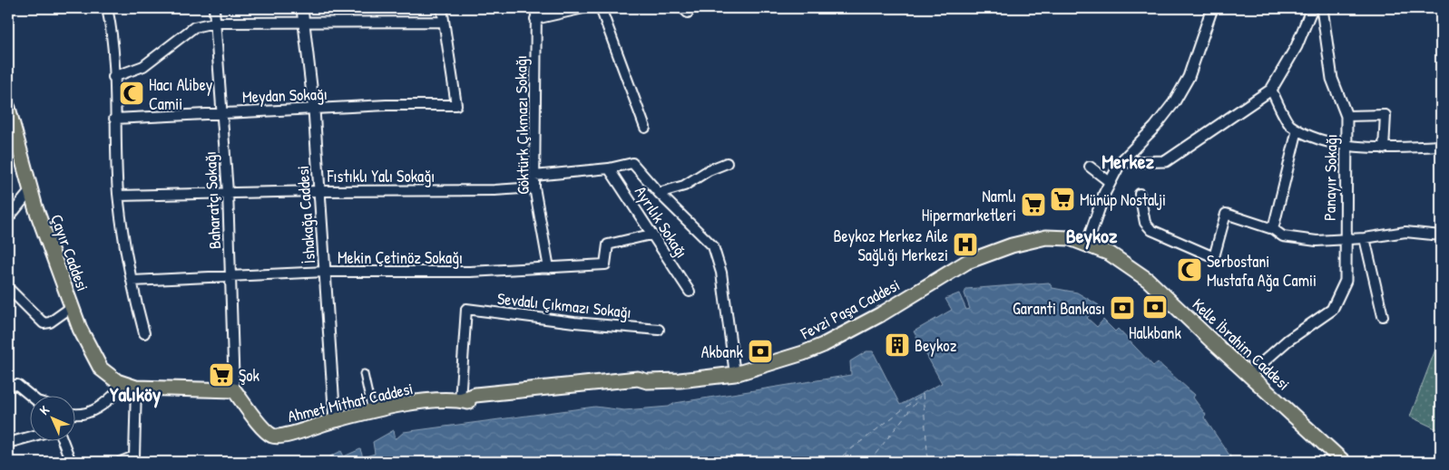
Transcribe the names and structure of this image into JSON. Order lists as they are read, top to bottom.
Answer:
{
  "streets": {
    "main road": [
      "Çayır Caddesi",
      "Fevzi Paşa Caddesi",
      "Kelle İbrahim Caddesi",
      "Ahmet Mithat Caddesi"
    ],
    "street": [
      "Meydan Sokağı",
      "Göktürk Çıkmazı Sokağı",
      "Fıstıklı Yalı Sokağı",
      "Panayır Sokağı",
      "Baharatçı Sokağı",
      "İshakağa Caddesi",
      "Ayrılık Sokağı",
      "Mekin Çetinöz Sokağı",
      "Sevdalı Çıkmazı Sokağı"
    ]
  },
  "crossings": [
    ["Meydan Sokağı", "Baharatçı Sokağı"],
    ["Meydan Sokağı", "İshakağa Caddesi"],
    ["Göktürk Çıkmazı Sokağı", "Fıstıklı Yalı Sokağı"],
    ["Göktürk Çıkmazı Sokağı", "Mekin Çetinöz Sokağı"],
    ["Fıstıklı Yalı Sokağı", "Baharatçı Sokağı"],
    ["Fıstıklı Yalı Sokağı", "İshakağa Caddesi"],
    ["Panayır Sokağı", "Kelle İbrahim Caddesi"],
    ["Baharatçı Sokağı", "Mekin Çetinöz Sokağı"],
    ["Baharatçı Sokağı", "Ahmet Mithat Caddesi"],
    ["İshakağa Caddesi", "Mekin Çetinöz Sokağı"],
    ["İshakağa Caddesi", "Ahmet Mithat Caddesi"],
    ["Ayrılık Sokağı", "Mekin Çetinöz Sokağı"],
    ["Sevdalı Çıkmazı Sokağı", "Fevzi Paşa Caddesi"],
    ["Sevdalı Çıkmazı Sokağı", "Ahmet Mithat Caddesi"],
    ["Fevzi Paşa Caddesi", "Kelle İbrahim Caddesi"],
    ["Fevzi Paşa Caddesi", "Ahmet Mithat Caddesi"]
  ],
  "districts": ["Merkez", "Beykoz", "Yalıköy"],
  "places": {
    "mosque": ["Hacı Alibey Camii", "Serbostani Mustafa Ağa Camii"],
    "supermarket": ["Münüp Nostalji", "Namlı Hipermarketleri", "Şok"],
    "hospital": ["Beykoz Merkez Aile Sağlığı Merkezi"],
    "bank": ["Halkbank", "Garanti Bankası", "Akbank"],
    "building": ["Beykoz"]
  },
  "north": "top left"
}
